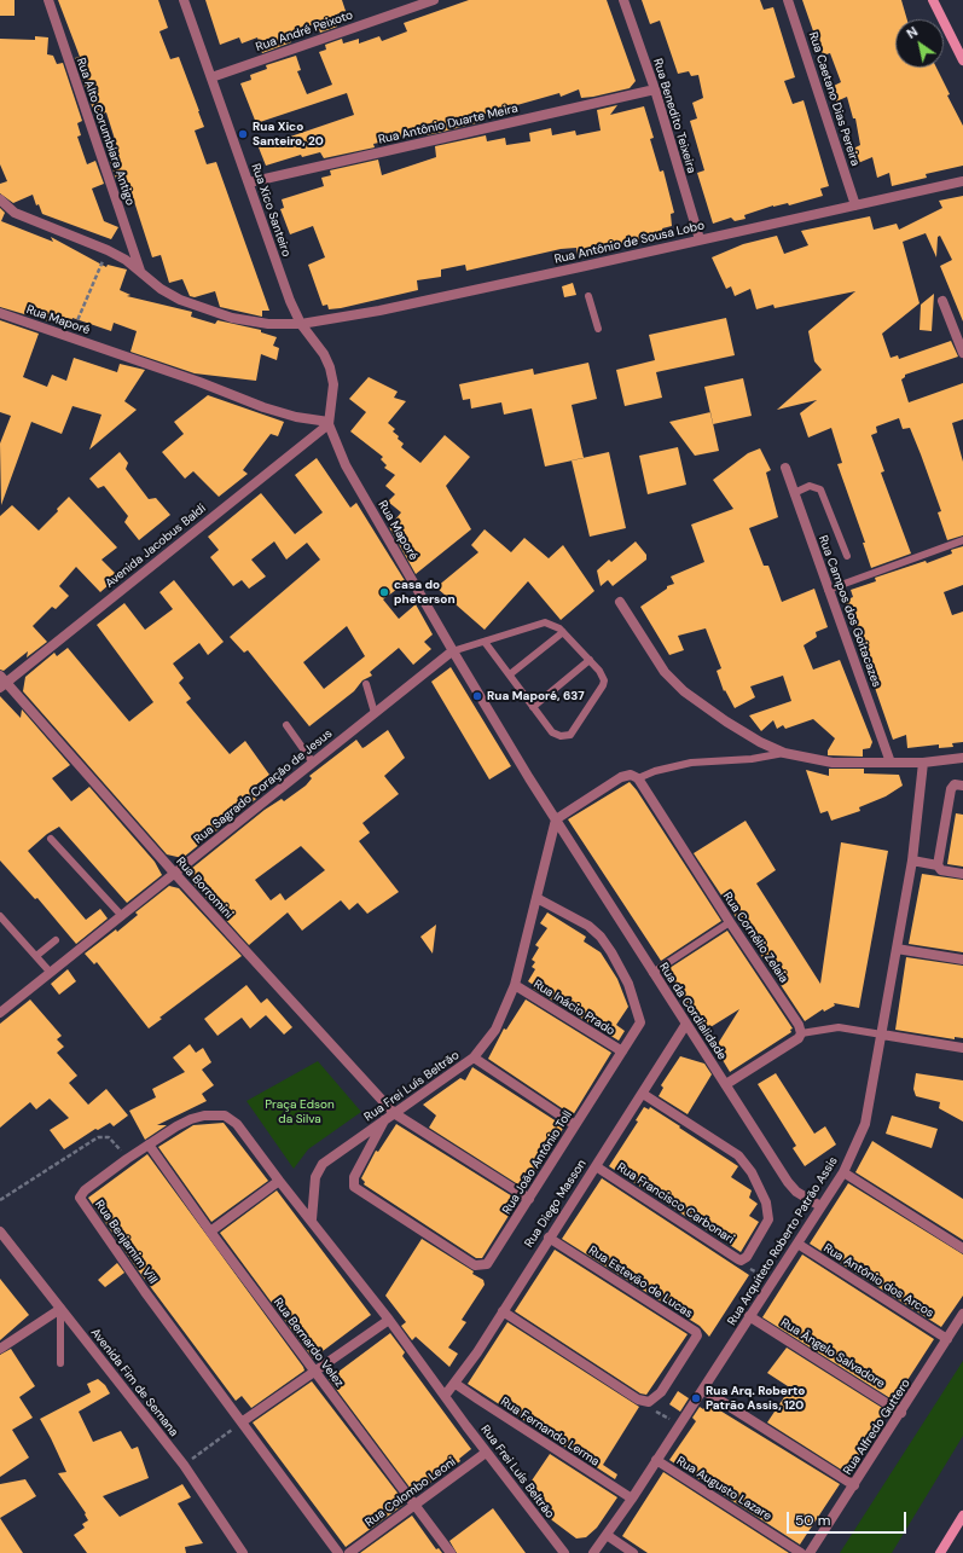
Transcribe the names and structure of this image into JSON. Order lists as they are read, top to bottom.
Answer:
{
  "streets": {
    "street": [
      "Rua André Peixoto",
      "Rua Caetano Dias Pereira",
      "Rua Benedito Teixeira",
      "Rua Antônio Duarte Meira",
      "Rua Alto Corumbiara Antigo",
      "Rua Xico Santeiro",
      "Rua Antônio de Sousa Lobo",
      "Rua Maporé",
      "Avenida Jacobus Baldi",
      "Rua Campos dos Goitacazes",
      "Rua Sagrado Coração de Jesus",
      "Rua Borromini",
      "Rua Cornélio Zelaia",
      "Rua Inácio Prado",
      "Rua da Cordialidade",
      "Rua Frei Luís Beltrão",
      "Rua João Antônio Toll",
      "Rua Diego Masson",
      "Rua Francisco Carbonari",
      "Rua Arquiteto Roberto Patrão Assis",
      "Rua Benjamim Vill",
      "Rua Antônio dos Arcos",
      "Rua Estevão de Lucas",
      "Rua Bernardo Velez",
      "Rua Ângelo Salvadore",
      "Avenida Fim de Semana",
      "Rua Alfredo Guttero",
      "Rua Fernando Lerma",
      "Rua Augusto Lazare",
      "Rua Colombo Leoni"
    ]
  },
  "crossings": [
    ["Rua André Peixoto", "Rua Xico Santeiro"],
    ["Rua Caetano Dias Pereira", "Rua Antônio de Sousa Lobo"],
    ["Rua Benedito Teixeira", "Rua Antônio Duarte Meira"],
    ["Rua Benedito Teixeira", "Rua Antônio de Sousa Lobo"],
    ["Rua Antônio Duarte Meira", "Rua Xico Santeiro"],
    ["Rua Alto Corumbiara Antigo", "Rua Antônio de Sousa Lobo"],
    ["Rua Xico Santeiro", "Rua Antônio de Sousa Lobo"],
    ["Rua Xico Santeiro", "Rua Maporé"],
    ["Rua Xico Santeiro", "Avenida Jacobus Baldi"],
    ["Rua Maporé", "Avenida Jacobus Baldi"],
    ["Rua Maporé", "Rua Sagrado Coração de Jesus"],
    ["Rua Maporé", "Rua da Cordialidade"],
    ["Rua Maporé", "Rua Frei Luís Beltrão"],
    ["Avenida Jacobus Baldi", "Rua Borromini"],
    ["Rua Sagrado Coração de Jesus", "Rua Borromini"],
    ["Rua Borromini", "Rua Frei Luís Beltrão"],
    ["Rua Borromini", "Rua João Antônio Toll"],
    ["Rua Inácio Prado", "Rua Frei Luís Beltrão"],
    ["Rua Inácio Prado", "Rua João Antônio Toll"],
    ["Rua da Cordialidade", "Rua Frei Luís Beltrão"],
    ["Rua da Cordialidade", "Rua Diego Masson"],
    ["Rua da Cordialidade", "Rua Arquiteto Roberto Patrão Assis"],
    ["Rua Frei Luís Beltrão", "Rua João Antônio Toll"],
    ["Rua Frei Luís Beltrão", "Rua Diego Masson"],
    ["Rua Frei Luís Beltrão", "Rua Benjamim Vill"],
    ["Rua Frei Luís Beltrão", "Rua Colombo Leoni"],
    ["Rua Diego Masson", "Rua Francisco Carbonari"],
    ["Rua Diego Masson", "Rua Estevão de Lucas"],
    ["Rua Diego Masson", "Rua Fernando Lerma"],
    ["Rua Arquiteto Roberto Patrão Assis", "Rua Antônio dos Arcos"],
    ["Rua Arquiteto Roberto Patrão Assis", "Rua Ângelo Salvadore"],
    ["Rua Arquiteto Roberto Patrão Assis", "Rua Fernando Lerma"],
    ["Rua Arquiteto Roberto Patrão Assis", "Rua Augusto Lazare"],
    ["Rua Benjamim Vill", "Rua Bernardo Velez"],
    ["Rua Antônio dos Arcos", "Rua Alfredo Guttero"],
    ["Rua Bernardo Velez", "Rua Colombo Leoni"],
    ["Rua Ângelo Salvadore", "Rua Alfredo Guttero"]
  ],
  "parks": ["Praça Edson da Silva"],
  "places": [
    "Rua Xico Santeiro, 20",
    "casa do pheterson",
    "Rua Maporé, 637",
    "Rua Arq. Roberto Patrão Assis, 120"
  ],
  "scale_bar": "50 m",
  "north": "top left"
}
